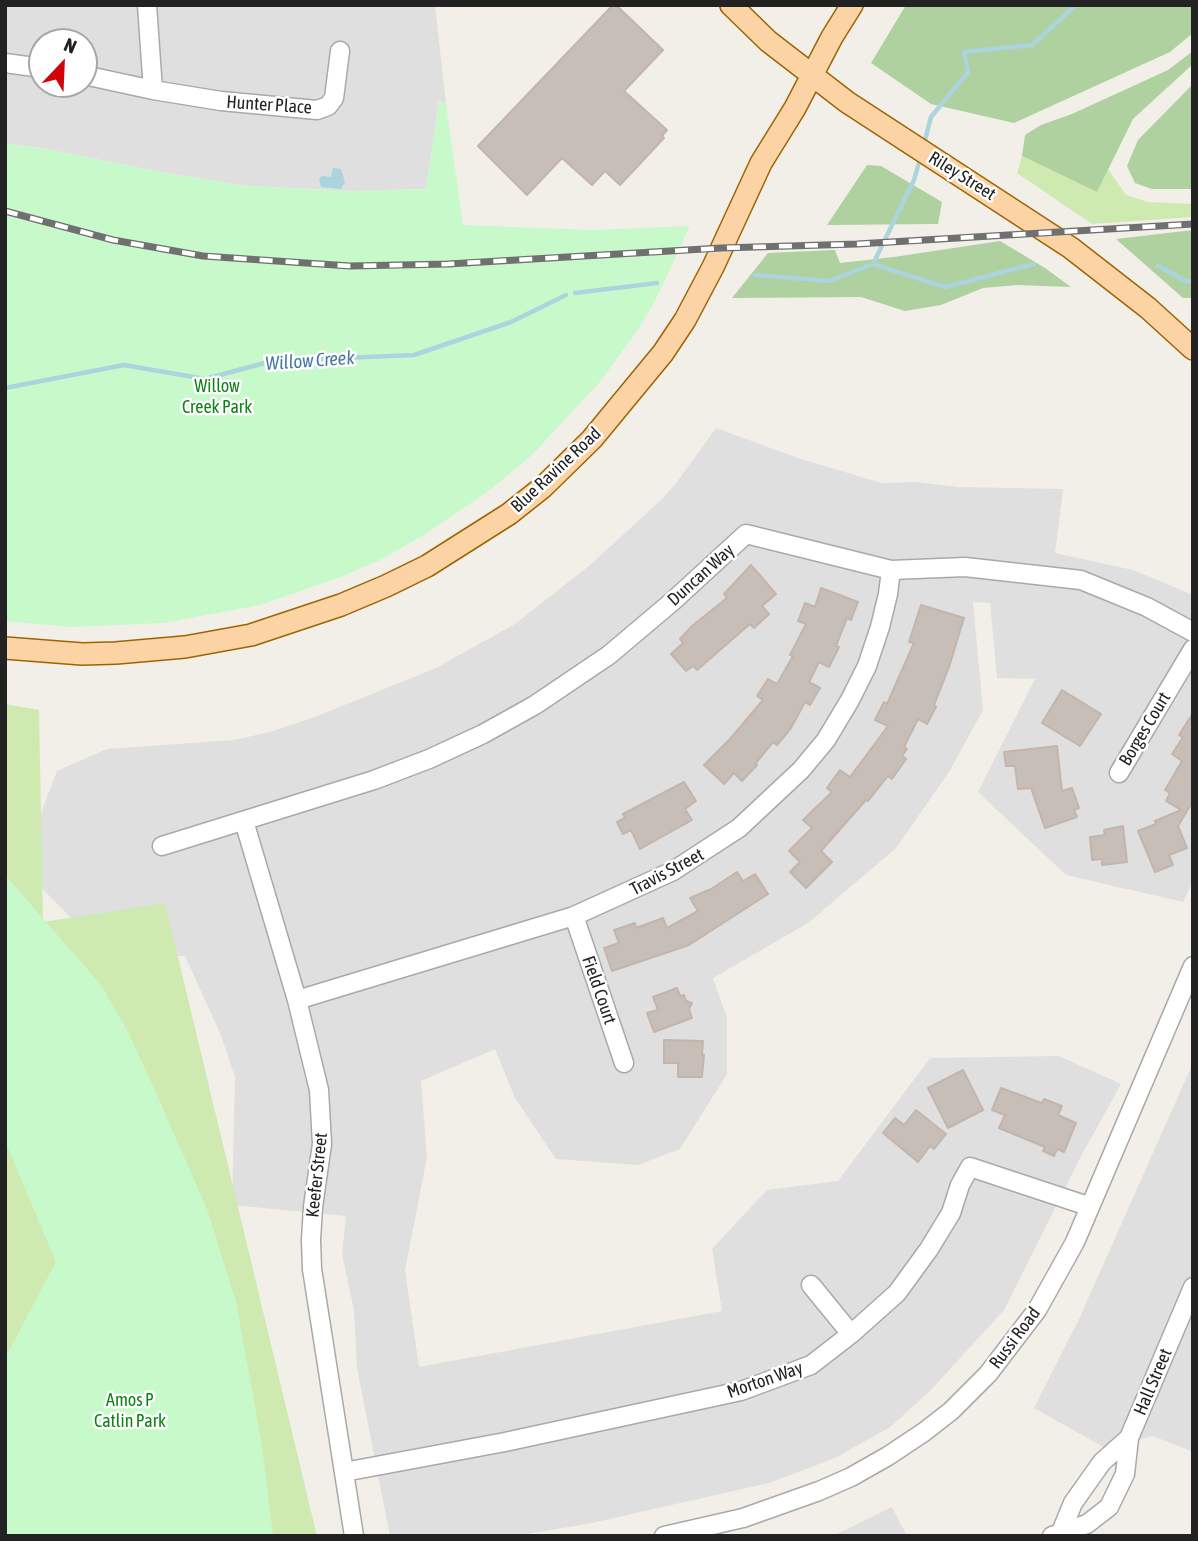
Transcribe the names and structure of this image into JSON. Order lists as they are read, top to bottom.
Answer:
{
  "streets": {
    "main road": ["Riley Street", "Blue Ravine Road"],
    "street": [
      "Hunter Place",
      "Duncan Way",
      "Borges Court",
      "Travis Street",
      "Field Court",
      "Keefer Street",
      "Russi Road",
      "Morton Way",
      "Hall Street"
    ]
  },
  "crossings": [
    ["Riley Street", "Blue Ravine Road"],
    ["Duncan Way", "Travis Street"],
    ["Duncan Way", "Keefer Street"],
    ["Travis Street", "Field Court"],
    ["Travis Street", "Keefer Street"],
    ["Keefer Street", "Morton Way"],
    ["Russi Road", "Morton Way"]
  ],
  "water": ["Willow Creek"],
  "parks": ["Willow Creek Park", "Amos P Catlin Park"],
  "north": "top right"
}
